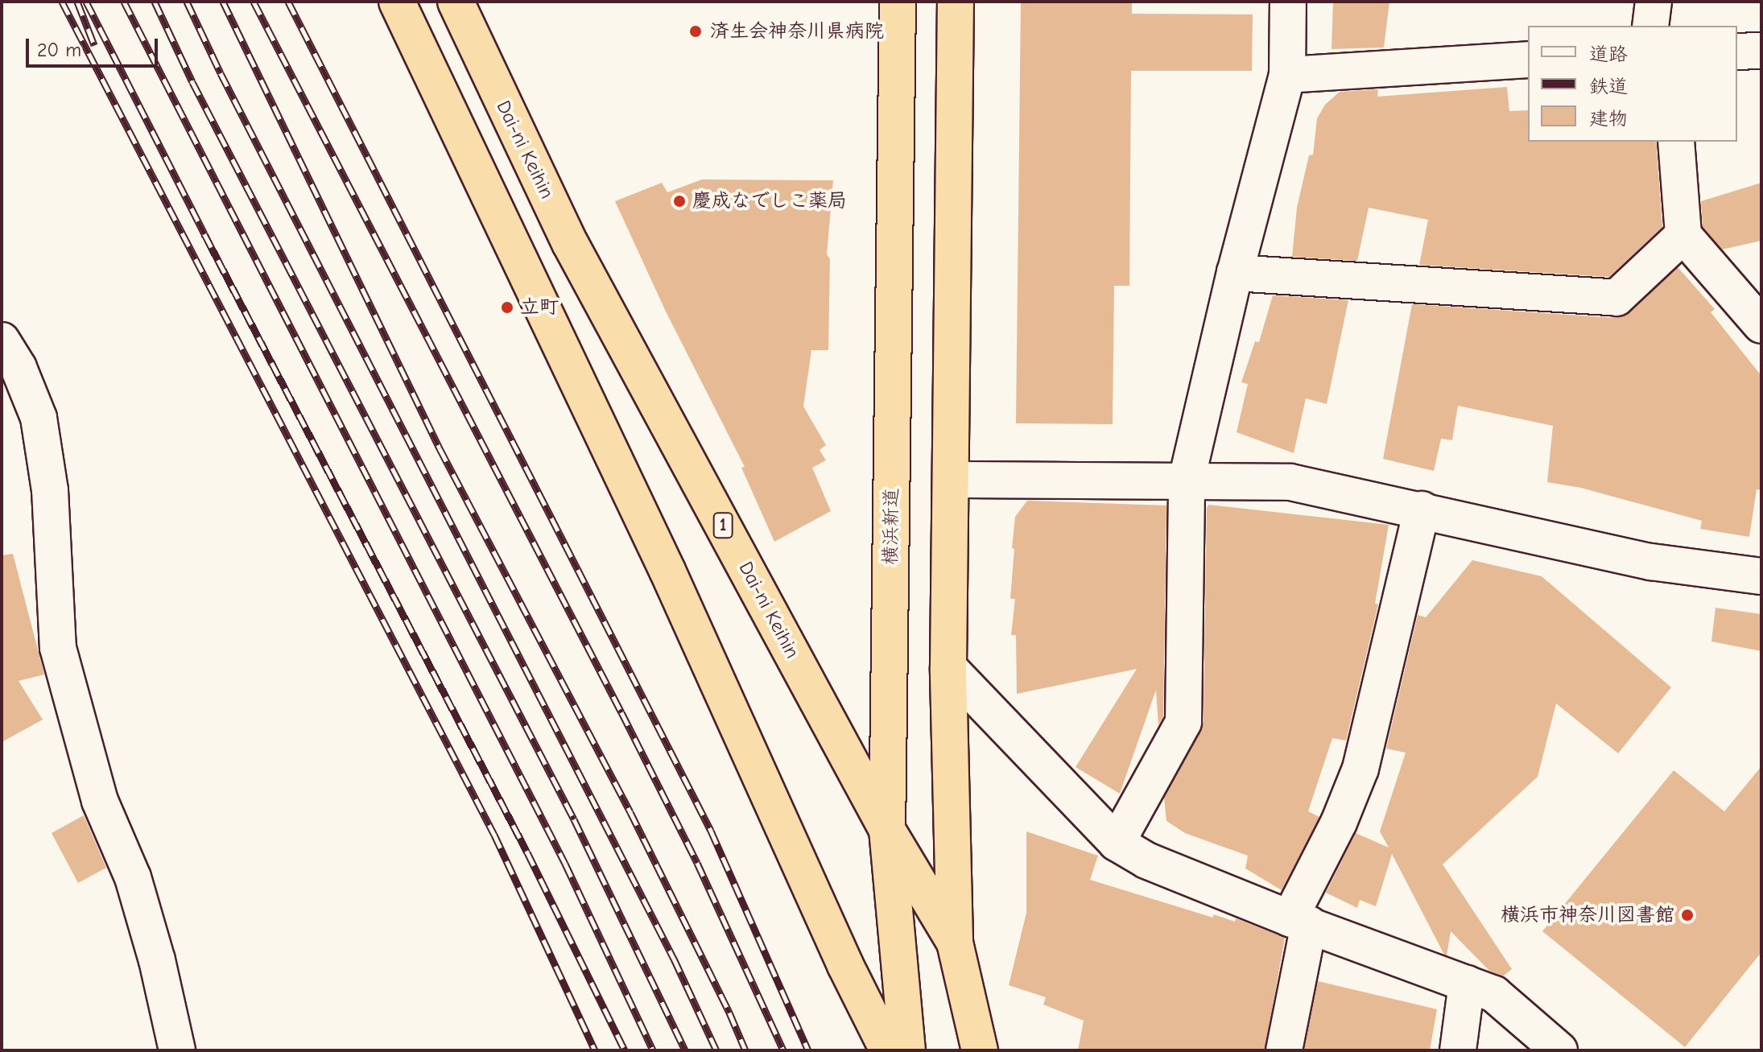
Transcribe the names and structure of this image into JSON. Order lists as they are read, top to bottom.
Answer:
{
  "streets": {
    "highway": ["Dai-ni Keihin", "1", "横浜新道"]
  },
  "crossings": [
    ["Dai-ni Keihin", "1"],
    ["Dai-ni Keihin", "横浜新道"]
  ],
  "places": [
    "済生会神奈川県病院",
    "慶成なでしこ薬局",
    "立町",
    "横浜市神奈川図書館"
  ],
  "legend": ["道路", "鉄道", "建物"],
  "scale_bar": "20 m"
}
